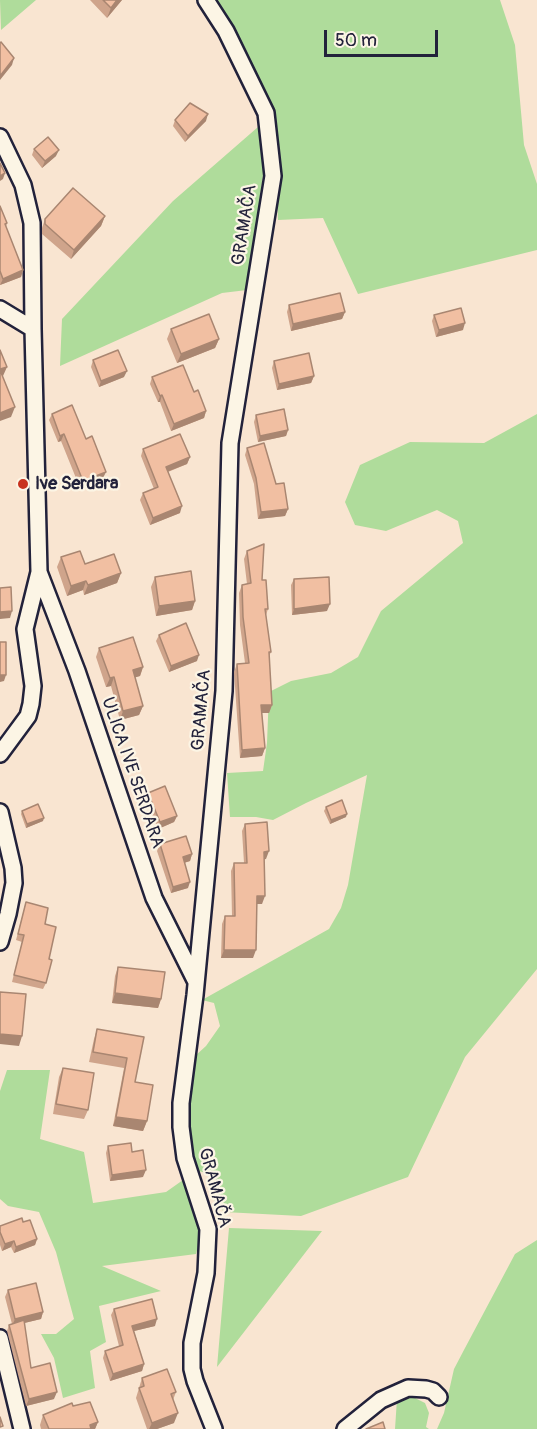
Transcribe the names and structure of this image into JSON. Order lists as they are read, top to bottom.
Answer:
{
  "streets": {
    "street": ["GRAMAČA", "ULICA IVE SERDARA"]
  },
  "crossings": [
    ["GRAMAČA", "ULICA IVE SERDARA"]
  ],
  "places": ["Ive Serdara"],
  "scale_bar": "50 m"
}
